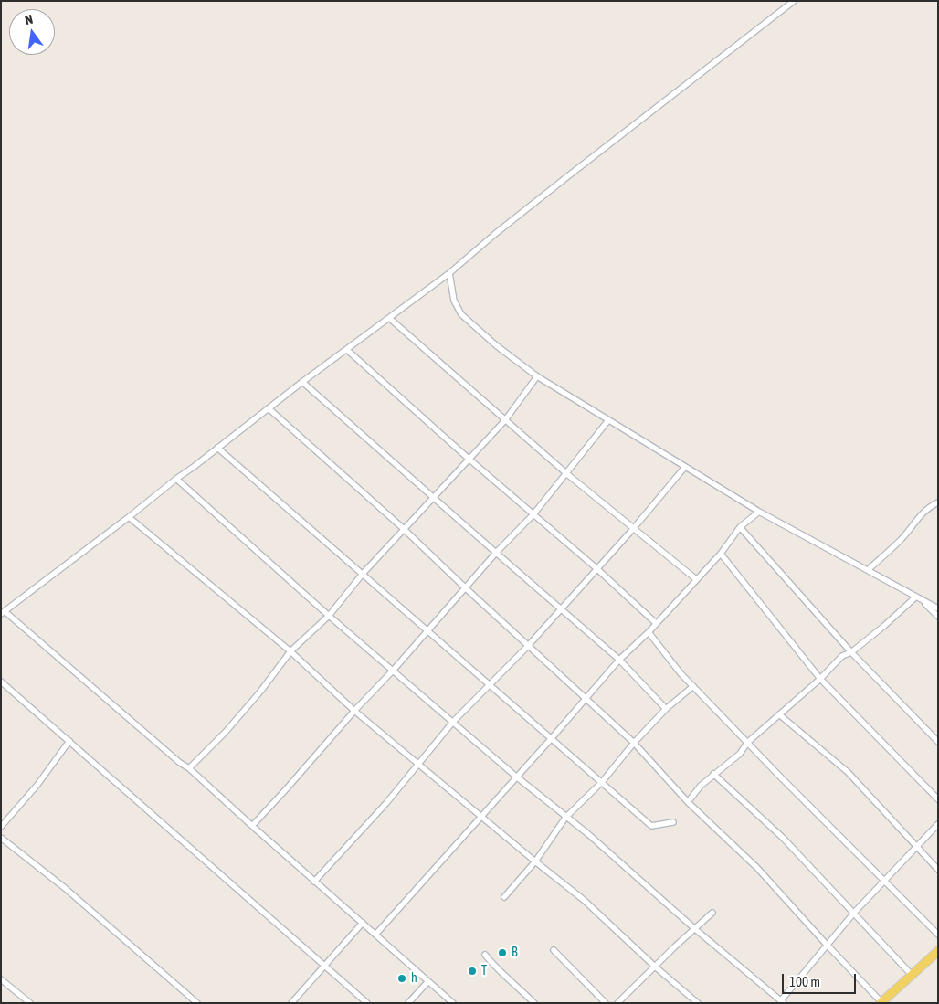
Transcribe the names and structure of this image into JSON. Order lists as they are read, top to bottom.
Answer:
{
  "places": ["B", "T", "h"],
  "scale_bar": "100 m",
  "north": "top"
}
